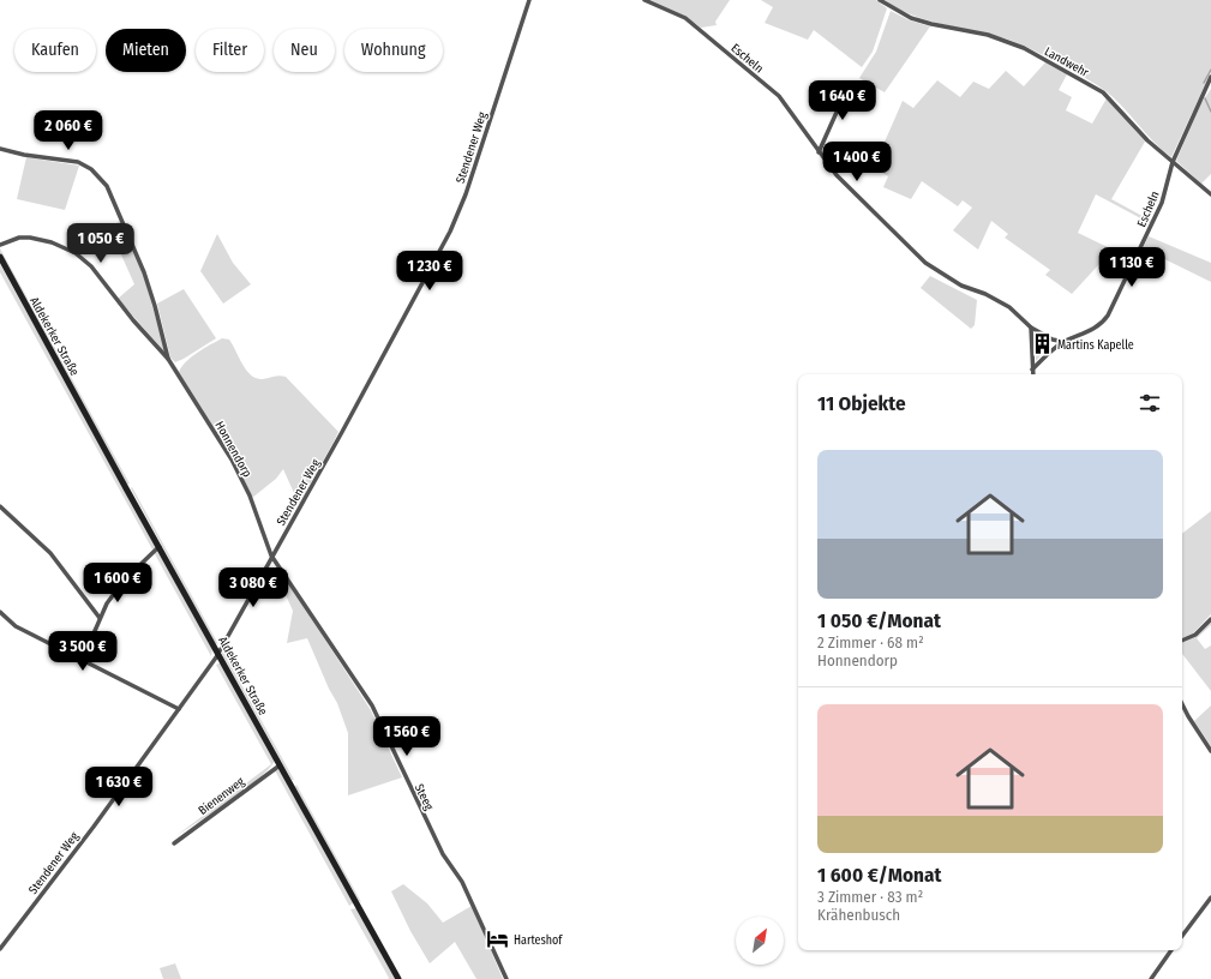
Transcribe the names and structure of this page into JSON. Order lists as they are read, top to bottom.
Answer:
{
  "streets": {
    "street": [
      "Escheln",
      "Landwehr",
      "Stendener Weg",
      "Aldekerker Straße",
      "Honnendorp",
      "Bienenweg",
      "Steeg"
    ]
  },
  "crossings": [
    ["Escheln", "Landwehr"],
    ["Stendener Weg", "Aldekerker Straße"],
    ["Stendener Weg", "Honnendorp"],
    ["Stendener Weg", "Steeg"],
    ["Aldekerker Straße", "Bienenweg"],
    ["Honnendorp", "Steeg"]
  ],
  "places": {
    "building": ["Martins Kapelle"],
    "hotel": ["Harteshof"]
  },
  "north": "top right",
  "page": {
    "chip": [
      "Kaufen",
      "Mieten",
      "Filter",
      "Neu",
      "Wohnung"
    ],
    "price": [
      "1 640 €",
      "2 060 €",
      "1 400 €",
      "1 050 €",
      "1 130 €",
      "1 230 €",
      "1 600 €",
      "3 080 €",
      "3 500 €",
      "1 560 €",
      "1 630 €"
    ],
    "heading": "11 Objekte",
    "list": [
      {
        "name": "1 050 €/Monat",
        "note": "2 Zimmer · 68 m² · Honnendorp"
      },
      {
        "name": "1 600 €/Monat",
        "note": "3 Zimmer · 83 m² · Krähenbusch"
      }
    ]
  }
}
